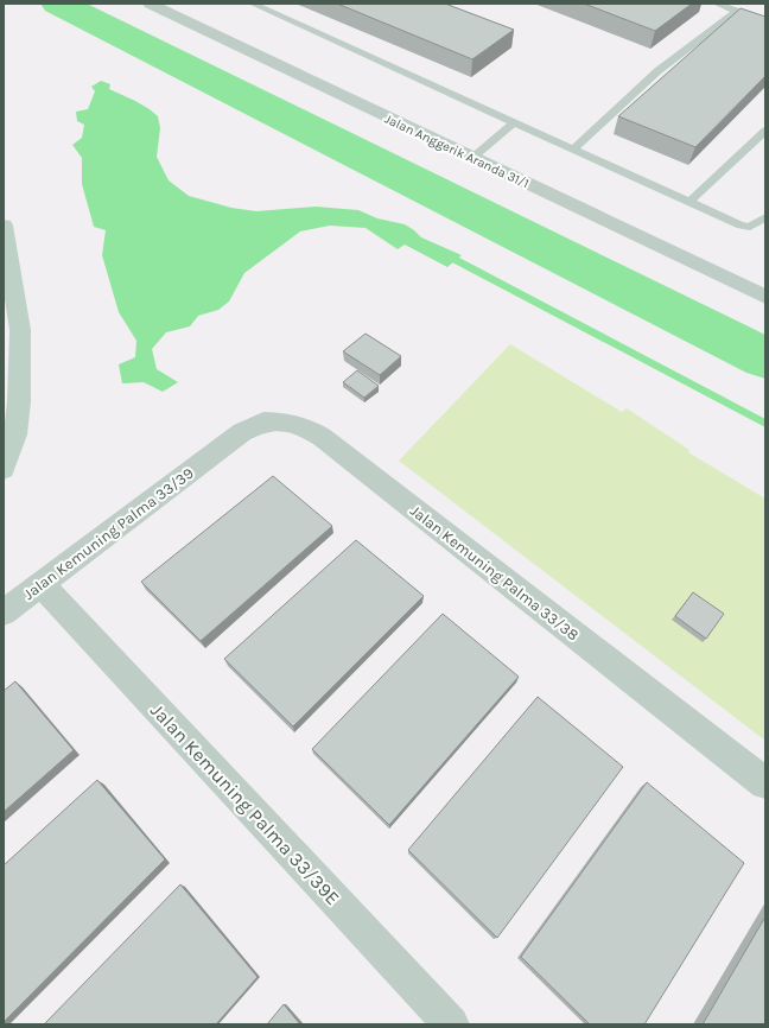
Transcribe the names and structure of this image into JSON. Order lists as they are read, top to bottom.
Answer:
{
  "streets": {
    "street": [
      "Jalan Anggerik Aranda 31/1",
      "Jalan Kemuning Palma 33/39",
      "Jalan Kemuning Palma 33/38",
      "Jalan Kemuning Palma 33/39E"
    ]
  },
  "crossings": [
    ["Jalan Kemuning Palma 33/39", "Jalan Kemuning Palma 33/38"],
    ["Jalan Kemuning Palma 33/39", "Jalan Kemuning Palma 33/39E"]
  ]
}
